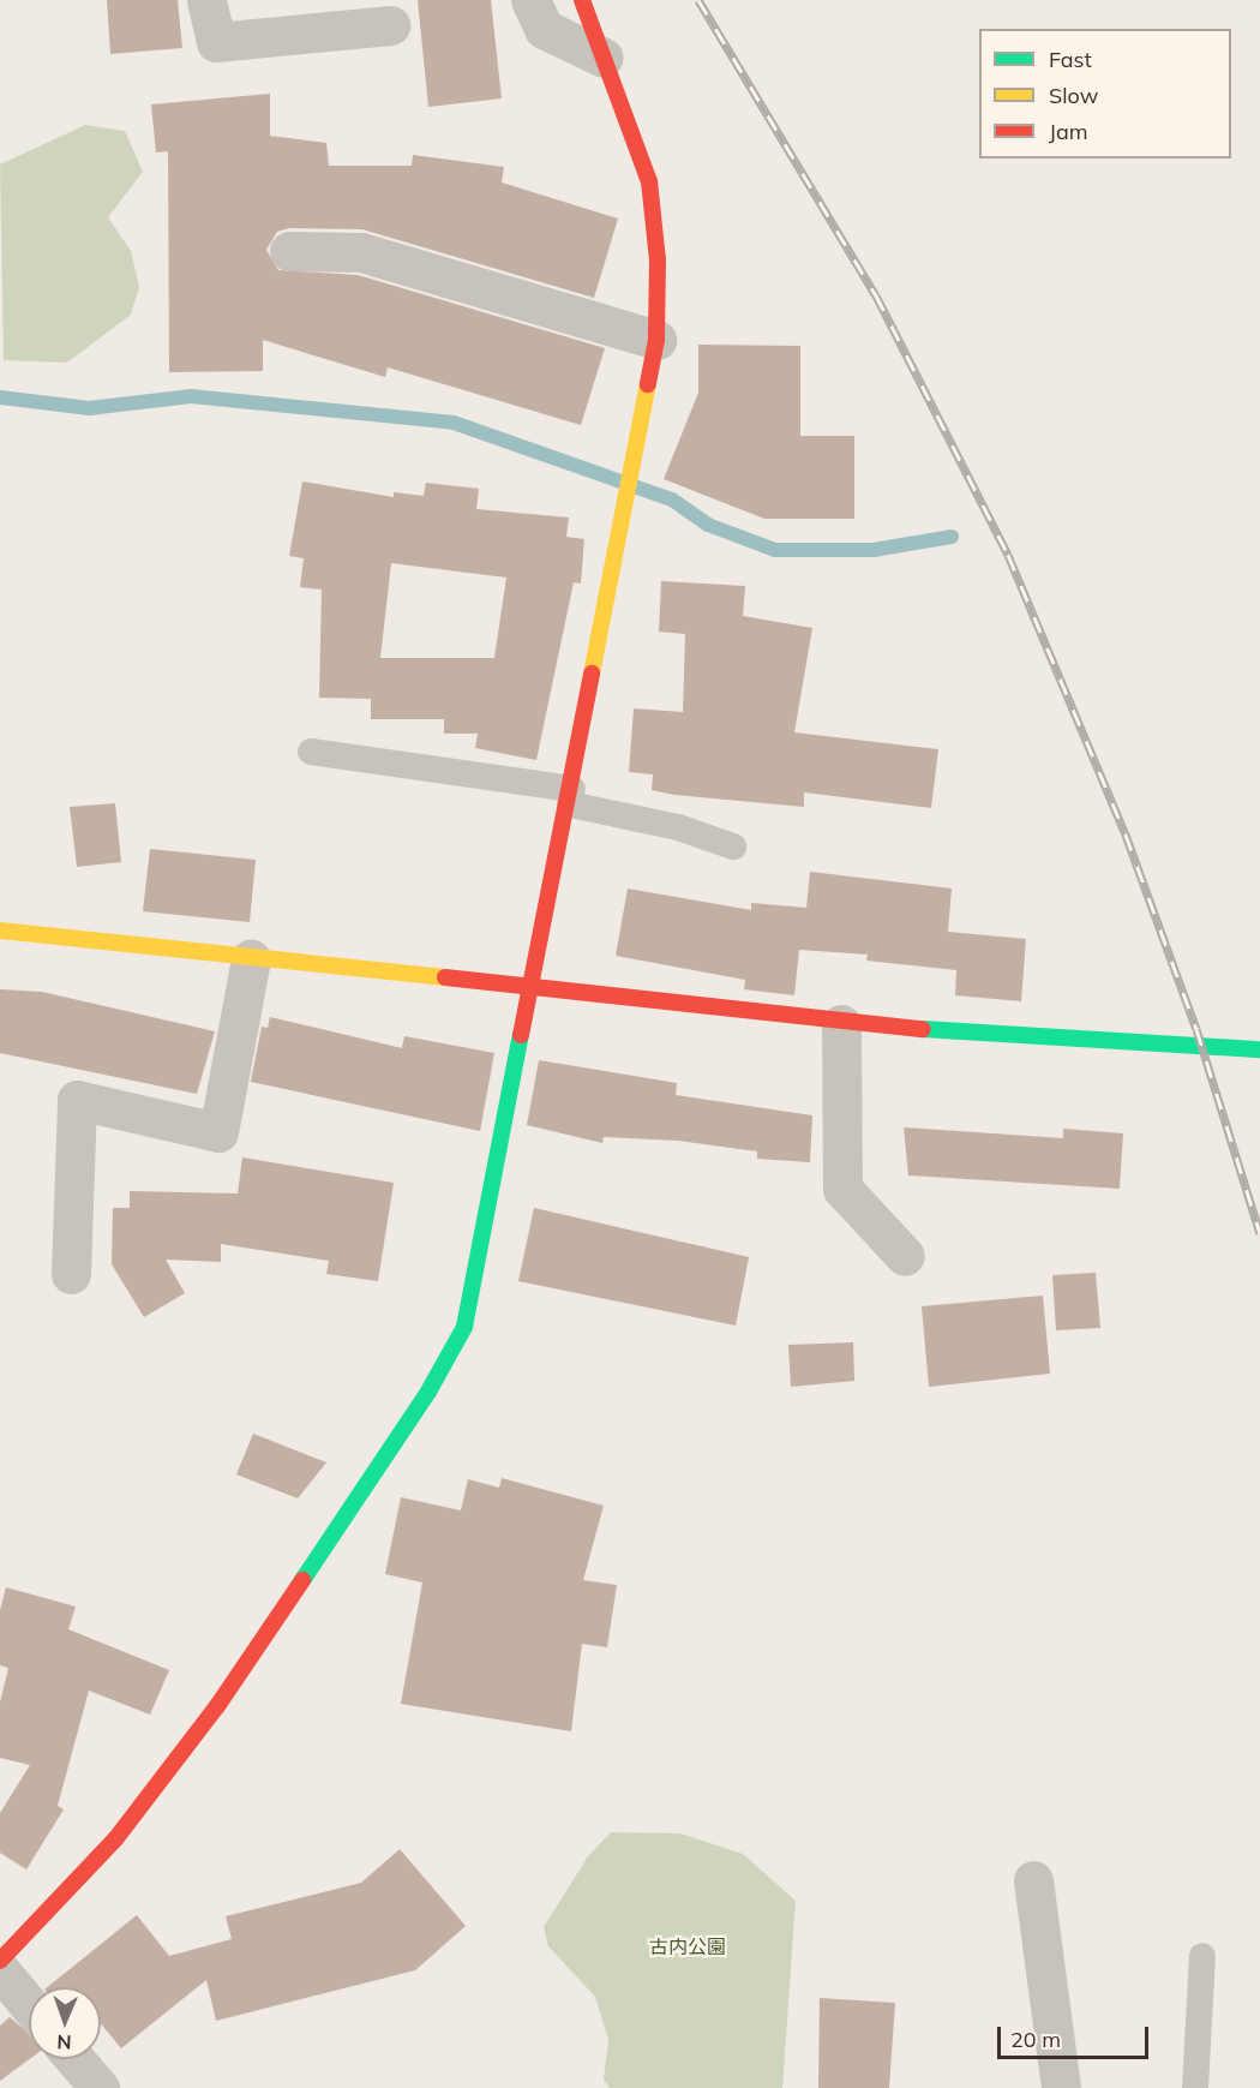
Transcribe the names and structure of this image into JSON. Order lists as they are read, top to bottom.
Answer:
{
  "parks": ["古内公園"],
  "legend": ["Fast", "Slow", "Jam"],
  "scale_bar": "20 m",
  "north": "bottom"
}
